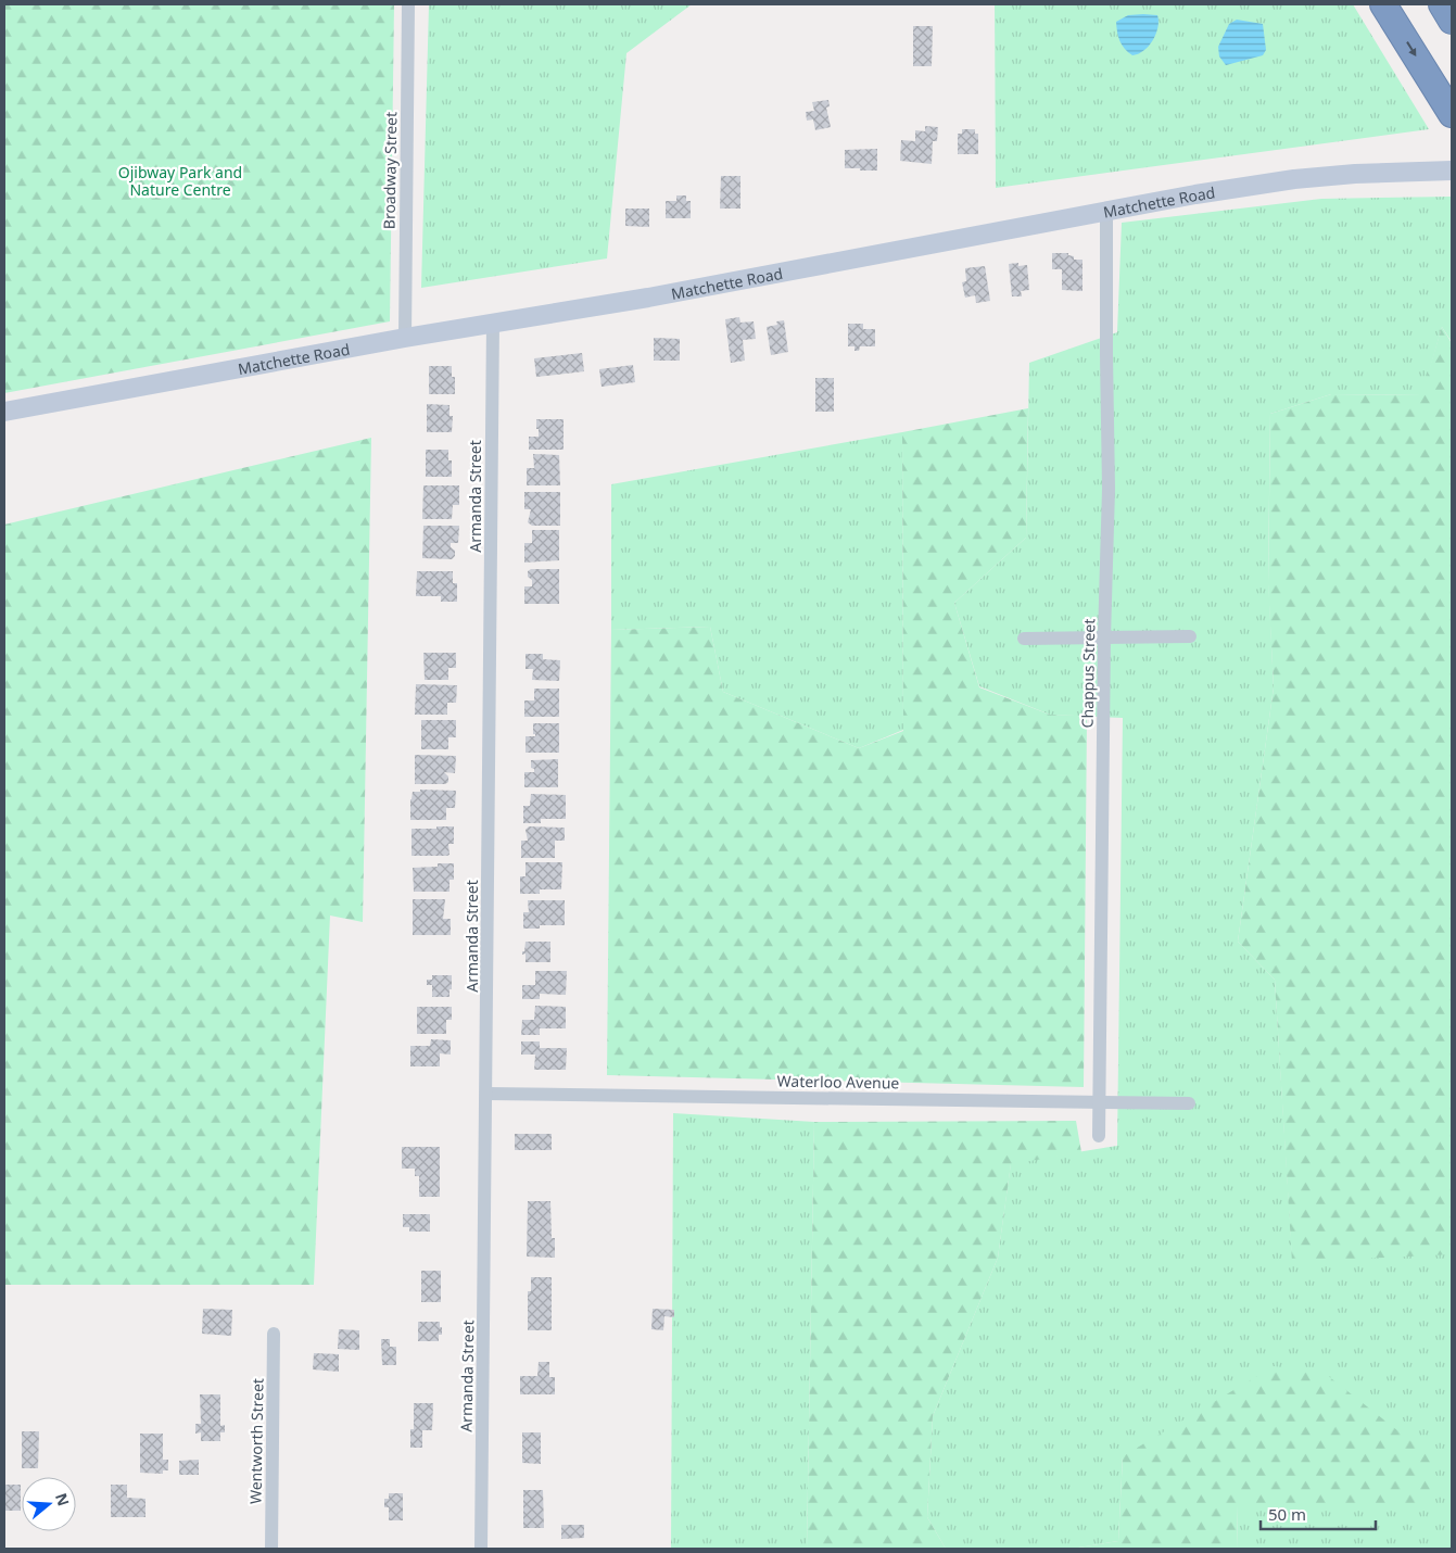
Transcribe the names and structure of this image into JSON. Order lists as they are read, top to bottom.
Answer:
{
  "streets": {
    "street": [
      "Broadway Street",
      "Matchette Road",
      "Armanda Street",
      "Chappus Street",
      "Waterloo Avenue",
      "Wentworth Street"
    ]
  },
  "crossings": [
    ["Broadway Street", "Matchette Road"],
    ["Matchette Road", "Armanda Street"],
    ["Matchette Road", "Chappus Street"],
    ["Armanda Street", "Waterloo Avenue"],
    ["Chappus Street", "Waterloo Avenue"]
  ],
  "parks": ["Ojibway Park and Nature Centre"],
  "scale_bar": "50 m",
  "north": "right"
}
